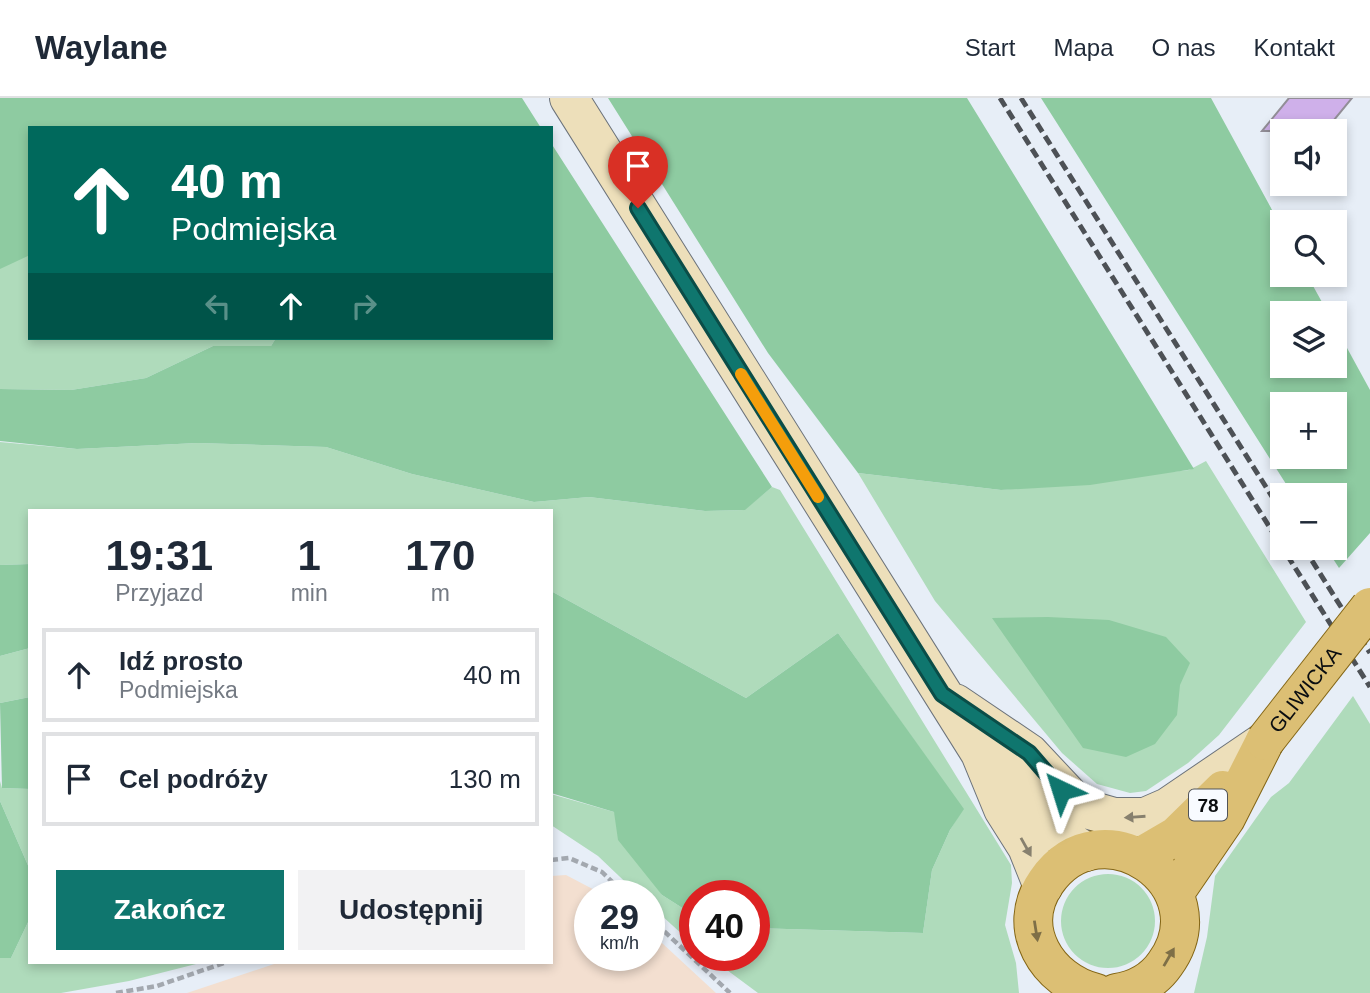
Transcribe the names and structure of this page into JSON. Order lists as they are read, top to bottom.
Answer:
{
  "streets": {
    "main road": ["GLIWICKA", "78"]
  },
  "page": {
    "header": "Waylane",
    "nav": [
      "Start",
      "Mapa",
      "O nas",
      "Kontakt"
    ],
    "map_buttons": ["+", "−"],
    "turn": ["40 m", "Podmiejska"],
    "eta": [
      "19:31",
      "Przyjazd",
      "1",
      "min",
      "170",
      "m"
    ],
    "list": [
      {
        "name": "Idź prosto",
        "note": "Podmiejska",
        "value": "40 m"
      },
      {
        "name": "Cel podróży",
        "value": "130 m"
      }
    ],
    "buttons": ["Zakończ", "Udostępnij"],
    "speed": "29 km/h",
    "limit": "40"
  }
}
